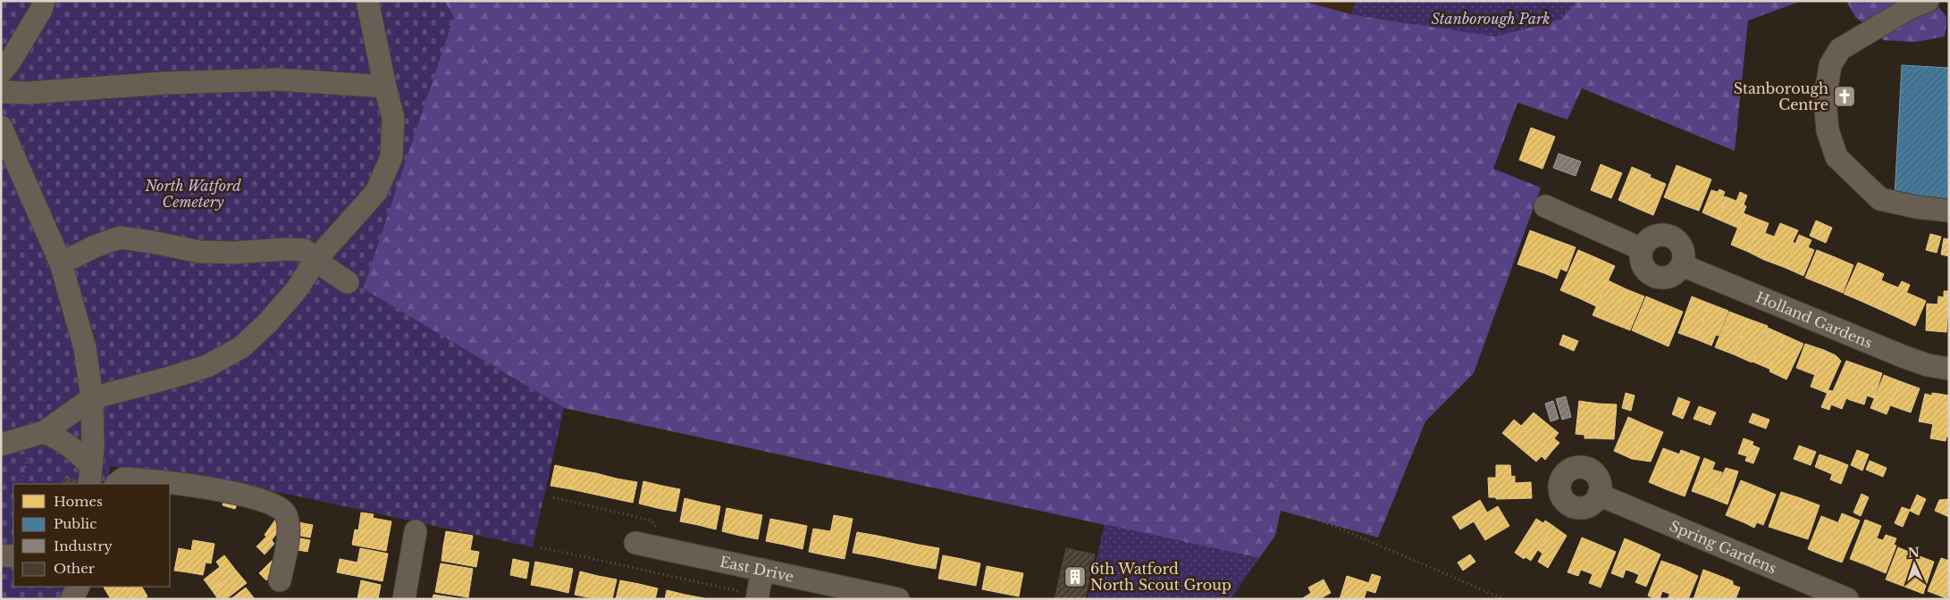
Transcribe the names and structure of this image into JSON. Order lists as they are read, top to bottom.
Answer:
{
  "streets": {
    "street": ["Holland Gardens", "Spring Gardens", "East Drive"]
  },
  "parks": ["Stanborough Park", "North Watford Cemetery"],
  "places": {
    "church": ["Stanborough Centre"],
    "building": ["6th Watford North Scout Group"]
  },
  "legend": [
    "Homes",
    "Public",
    "Industry",
    "Other"
  ],
  "north": "top"
}
